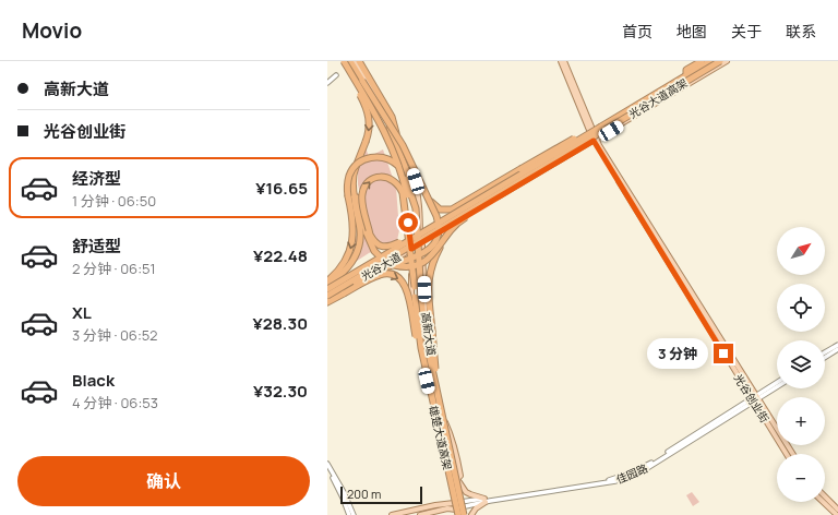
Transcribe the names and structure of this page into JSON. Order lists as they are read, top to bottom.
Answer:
{
  "streets": {
    "highway": ["光谷大道高架", "雄楚大道高架"],
    "main road": ["光谷大道", "高新大道", "光谷创业街"],
    "street": ["佳园路"]
  },
  "crossings": [
    ["光谷大道高架", "光谷大道"],
    ["光谷大道", "高新大道"],
    ["光谷大道", "光谷创业街"],
    ["高新大道", "雄楚大道高架"],
    ["高新大道", "佳园路"],
    ["光谷创业街", "佳园路"]
  ],
  "scale_bar": "200 m",
  "north": "top right",
  "page": {
    "header": "Movio",
    "nav": [
      "首页",
      "地图",
      "关于",
      "联系"
    ],
    "banner": ["高新大道", "光谷创业街"],
    "list": [
      {
        "name": "经济型",
        "note": "1 分钟 · 06:50",
        "value": "¥16.65"
      },
      {
        "name": "舒适型",
        "note": "2 分钟 · 06:51",
        "value": "¥22.48"
      },
      {
        "name": "XL",
        "note": "3 分钟 · 06:52",
        "value": "¥28.30"
      },
      {
        "name": "Black",
        "note": "4 分钟 · 06:53",
        "value": "¥32.30"
      }
    ],
    "map_buttons": ["+", "−"],
    "bubble": "3 分钟",
    "buttons": "确认",
    "scale": "200 m"
  }
}
